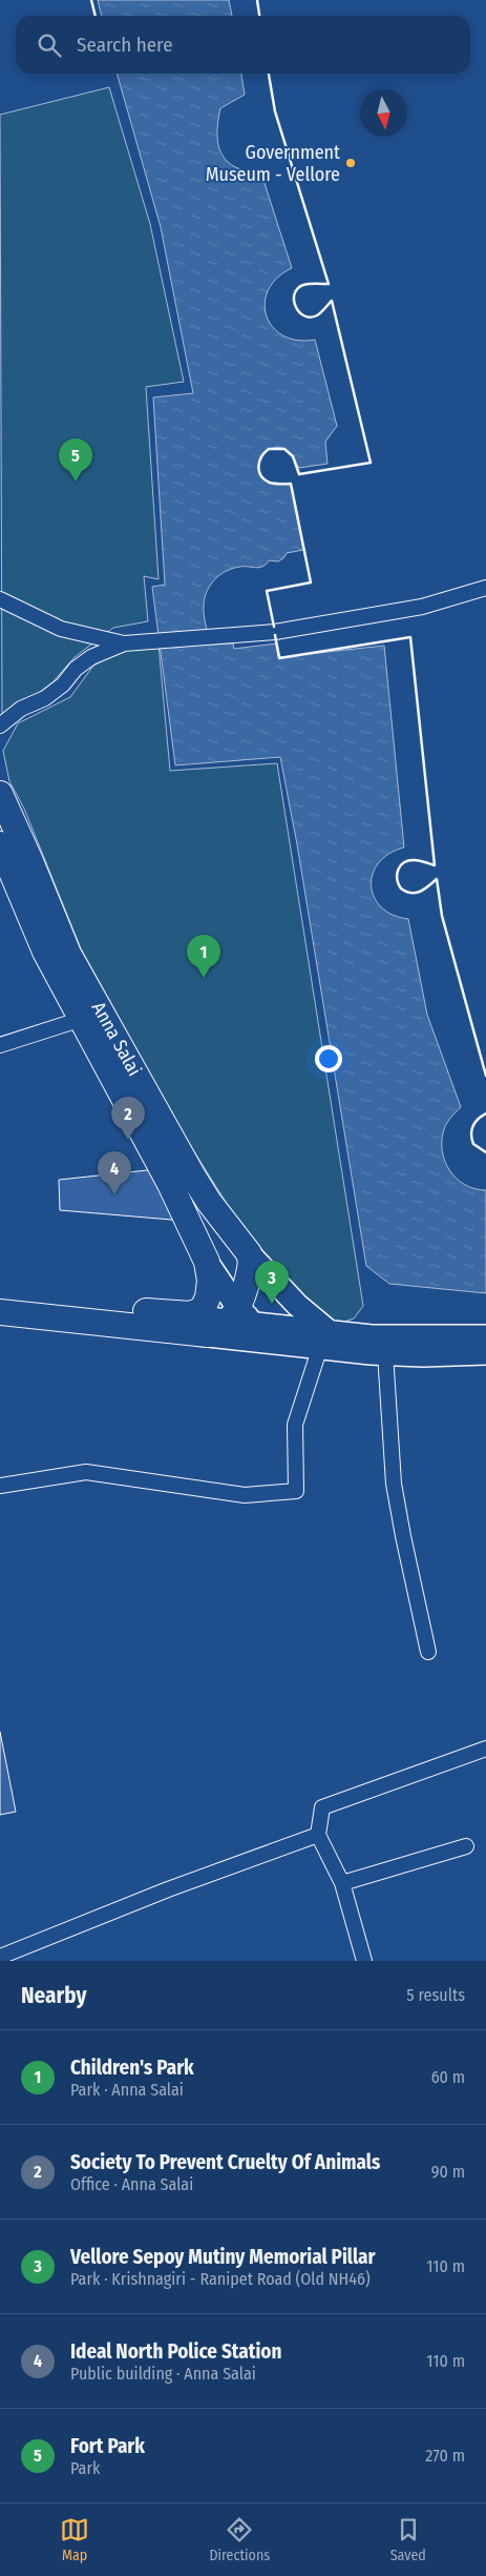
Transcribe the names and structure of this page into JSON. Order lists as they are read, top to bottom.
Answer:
{
  "streets": {
    "highway": ["Anna Salai"]
  },
  "places": ["Government Museum - Vellore"],
  "north": "bottom",
  "page": {
    "search": "Search here",
    "pins": [
      "5",
      "1",
      "2",
      "4",
      "3"
    ],
    "heading": ["Nearby", "5 results"],
    "list": [
      {
        "mark": "1",
        "name": "Children's Park",
        "note": "Park · Anna Salai",
        "value": "60 m"
      },
      {
        "mark": "2",
        "name": "Society To Prevent Cruelty Of Animals",
        "note": "Office · Anna Salai",
        "value": "90 m"
      },
      {
        "mark": "3",
        "name": "Vellore Sepoy Mutiny Memorial Pillar",
        "note": "Park · Krishnagiri - Ranipet Road (Old NH46)",
        "value": "110 m"
      },
      {
        "mark": "4",
        "name": "Ideal North Police Station",
        "note": "Public building · Anna Salai",
        "value": "110 m"
      },
      {
        "mark": "5",
        "name": "Fort Park",
        "note": "Park",
        "value": "270 m"
      }
    ],
    "nav": ["Map", "Directions", "Saved"]
  }
}
